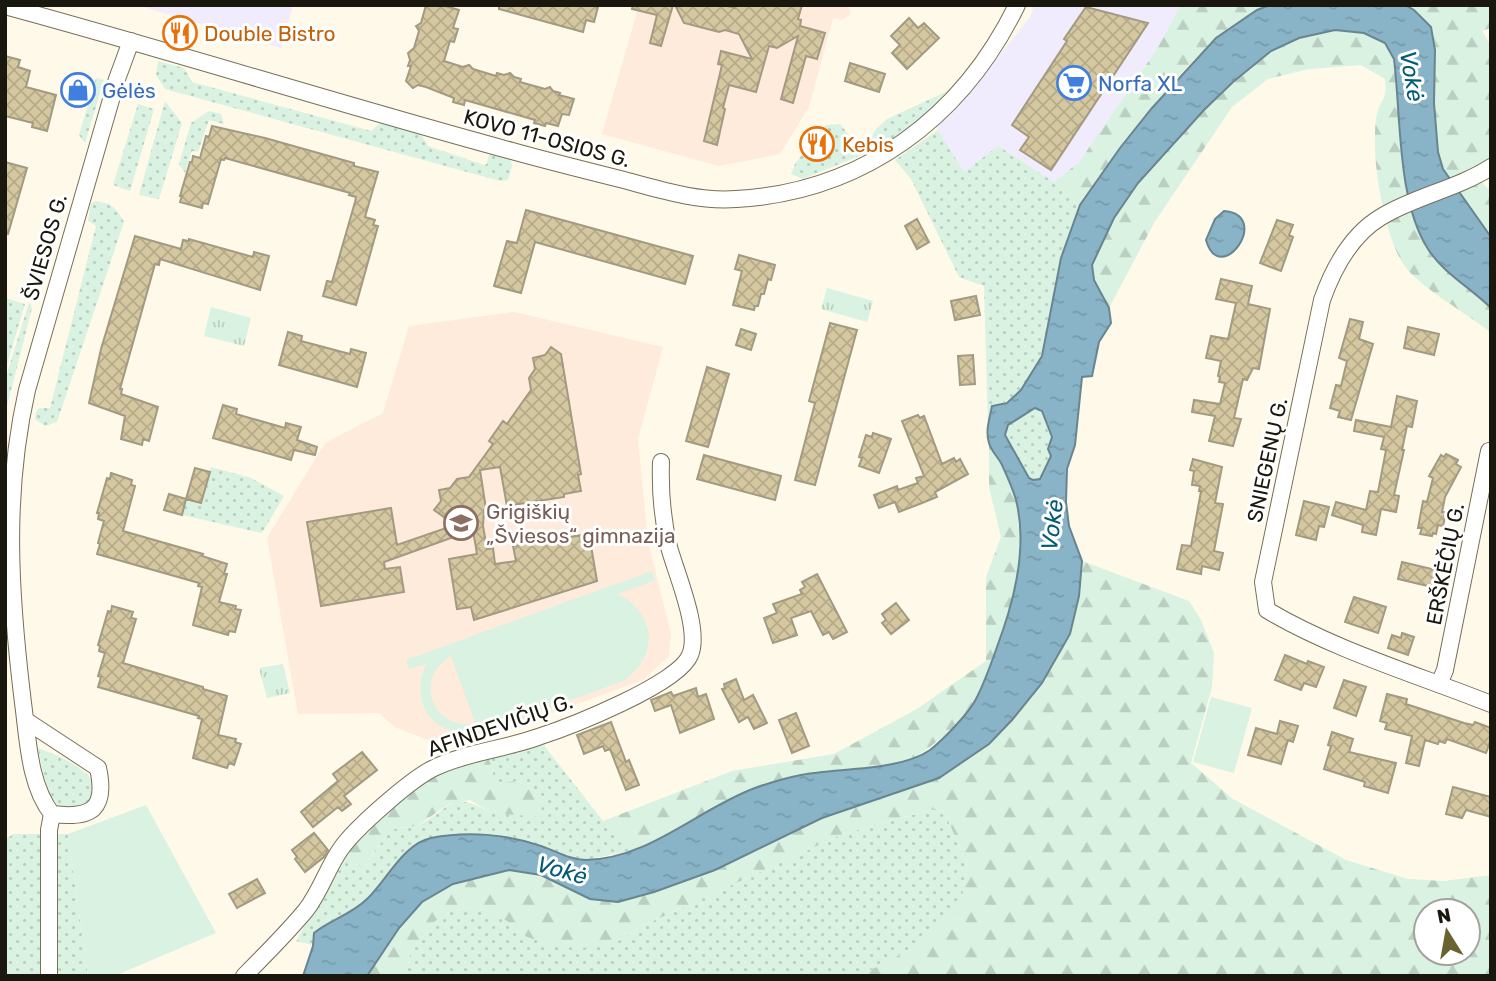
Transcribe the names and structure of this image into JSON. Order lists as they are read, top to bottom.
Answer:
{
  "streets": {
    "street": [
      "KOVO 11-OSIOS G.",
      "ŠVIESOS G.",
      "SNIEGENŲ G.",
      "ERŠKĖČIŲ G.",
      "AFINDEVIČIŲ G."
    ]
  },
  "crossings": [
    ["KOVO 11-OSIOS G.", "ŠVIESOS G."],
    ["SNIEGENŲ G.", "ERŠKĖČIŲ G."]
  ],
  "water": ["Vokė"],
  "places": {
    "restaurant": ["Double Bistro", "Kebis"],
    "supermarket": ["Norfa XL"],
    "shop": ["Gėlės"],
    "school or university": ["Grigiškių „Šviesos“ gimnazija"]
  },
  "north": "top"
}
